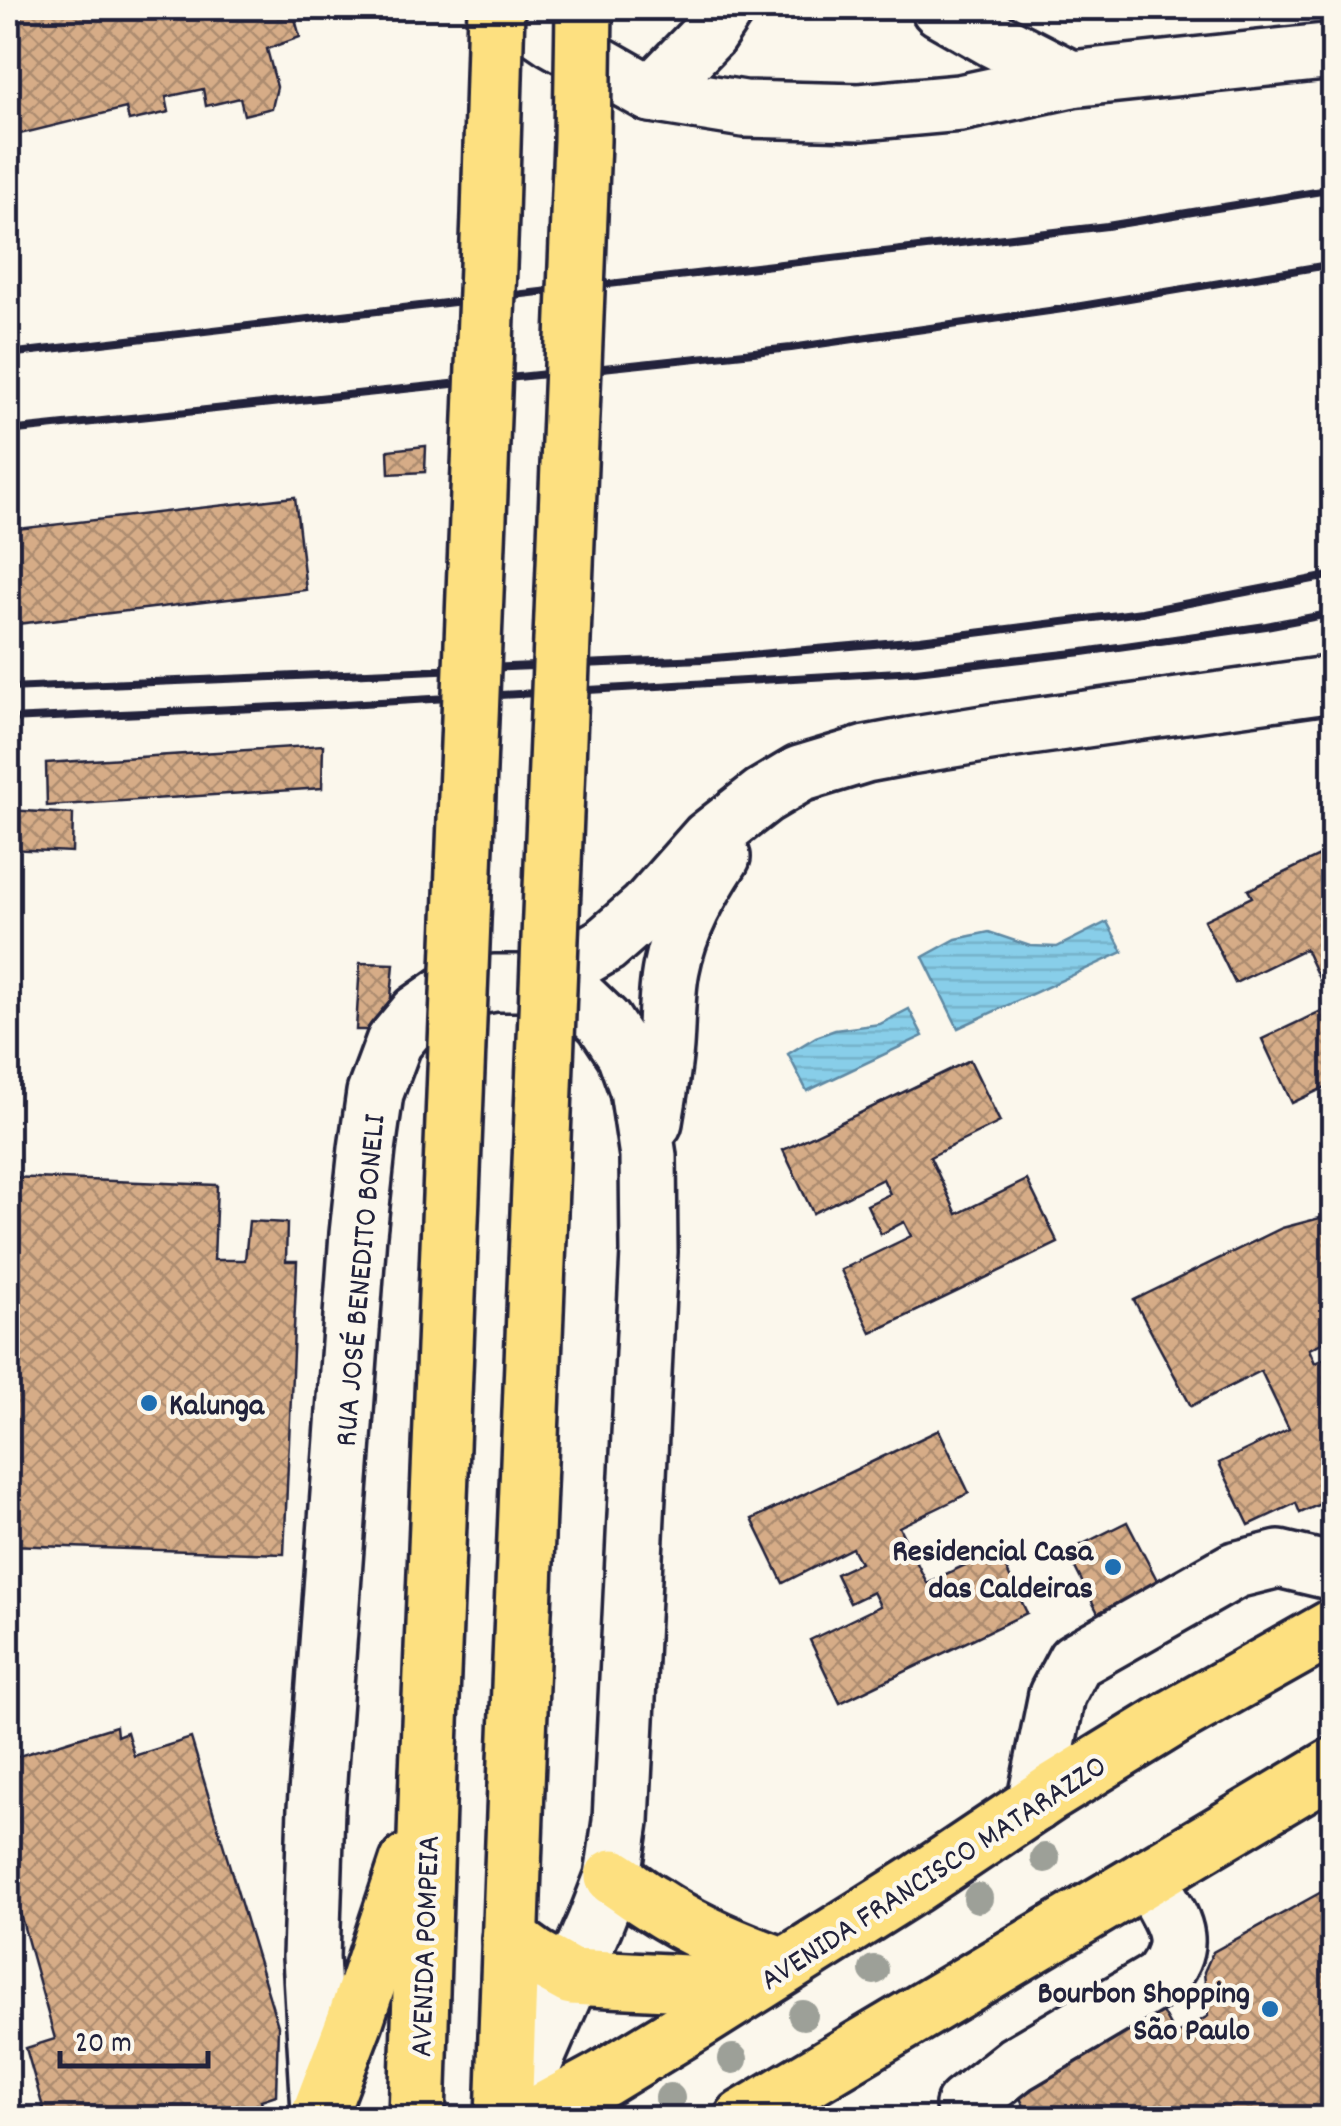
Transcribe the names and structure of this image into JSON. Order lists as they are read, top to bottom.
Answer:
{
  "streets": {
    "main road": ["AVENIDA FRANCISCO MATARAZZO", "AVENIDA POMPEIA"],
    "street": ["RUA JOSÉ BENEDITO BONELI"]
  },
  "places": ["Kalunga", "Residencial Casa das Caldeiras", "Bourbon Shopping São Paulo"],
  "scale_bar": "20 m"
}
